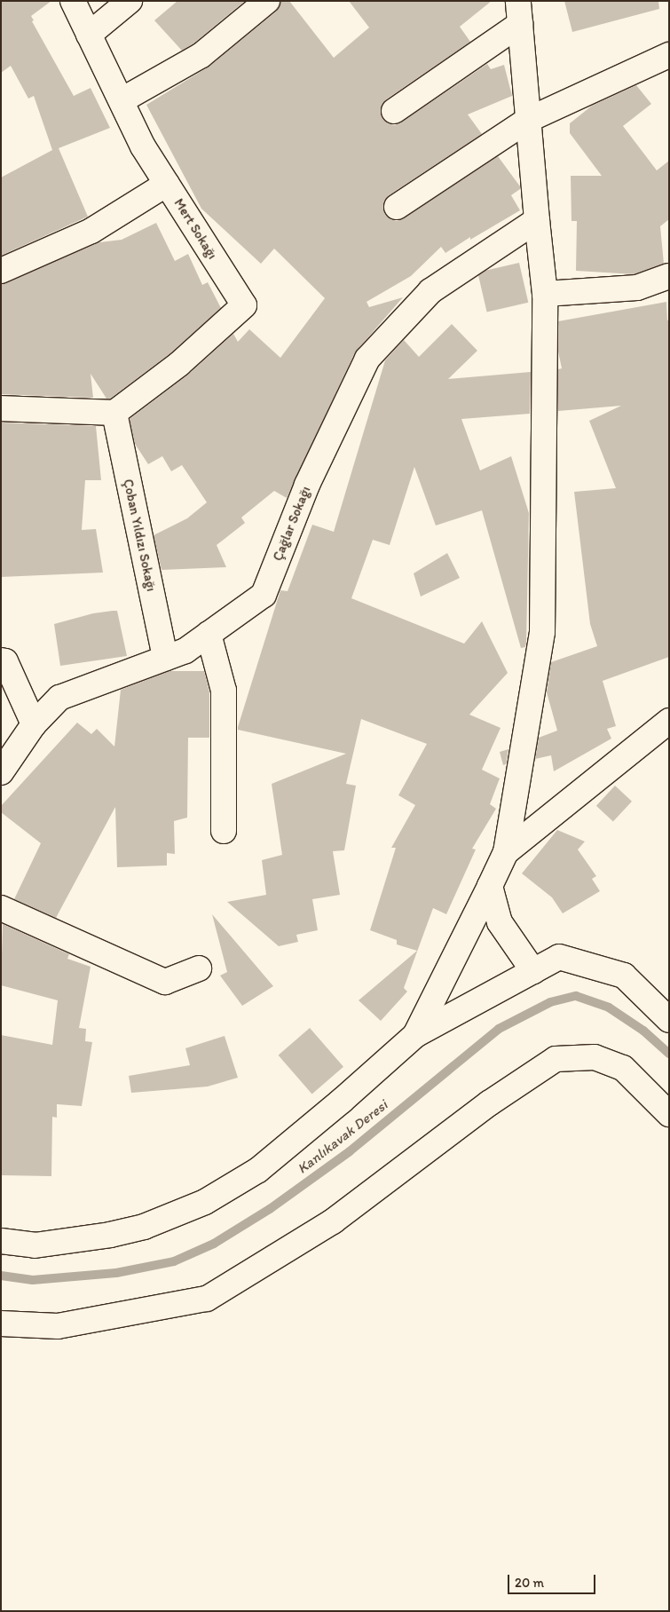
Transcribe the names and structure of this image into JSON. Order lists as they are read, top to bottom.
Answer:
{
  "streets": {
    "street": ["Mert Sokağı", "Çağlar Sokağı", "Çoban Yıldızı Sokağı"]
  },
  "crossings": [
    ["Mert Sokağı", "Çoban Yıldızı Sokağı"],
    ["Çağlar Sokağı", "Çoban Yıldızı Sokağı"]
  ],
  "water": ["Kanlıkavak Deresi"],
  "scale_bar": "20 m"
}
